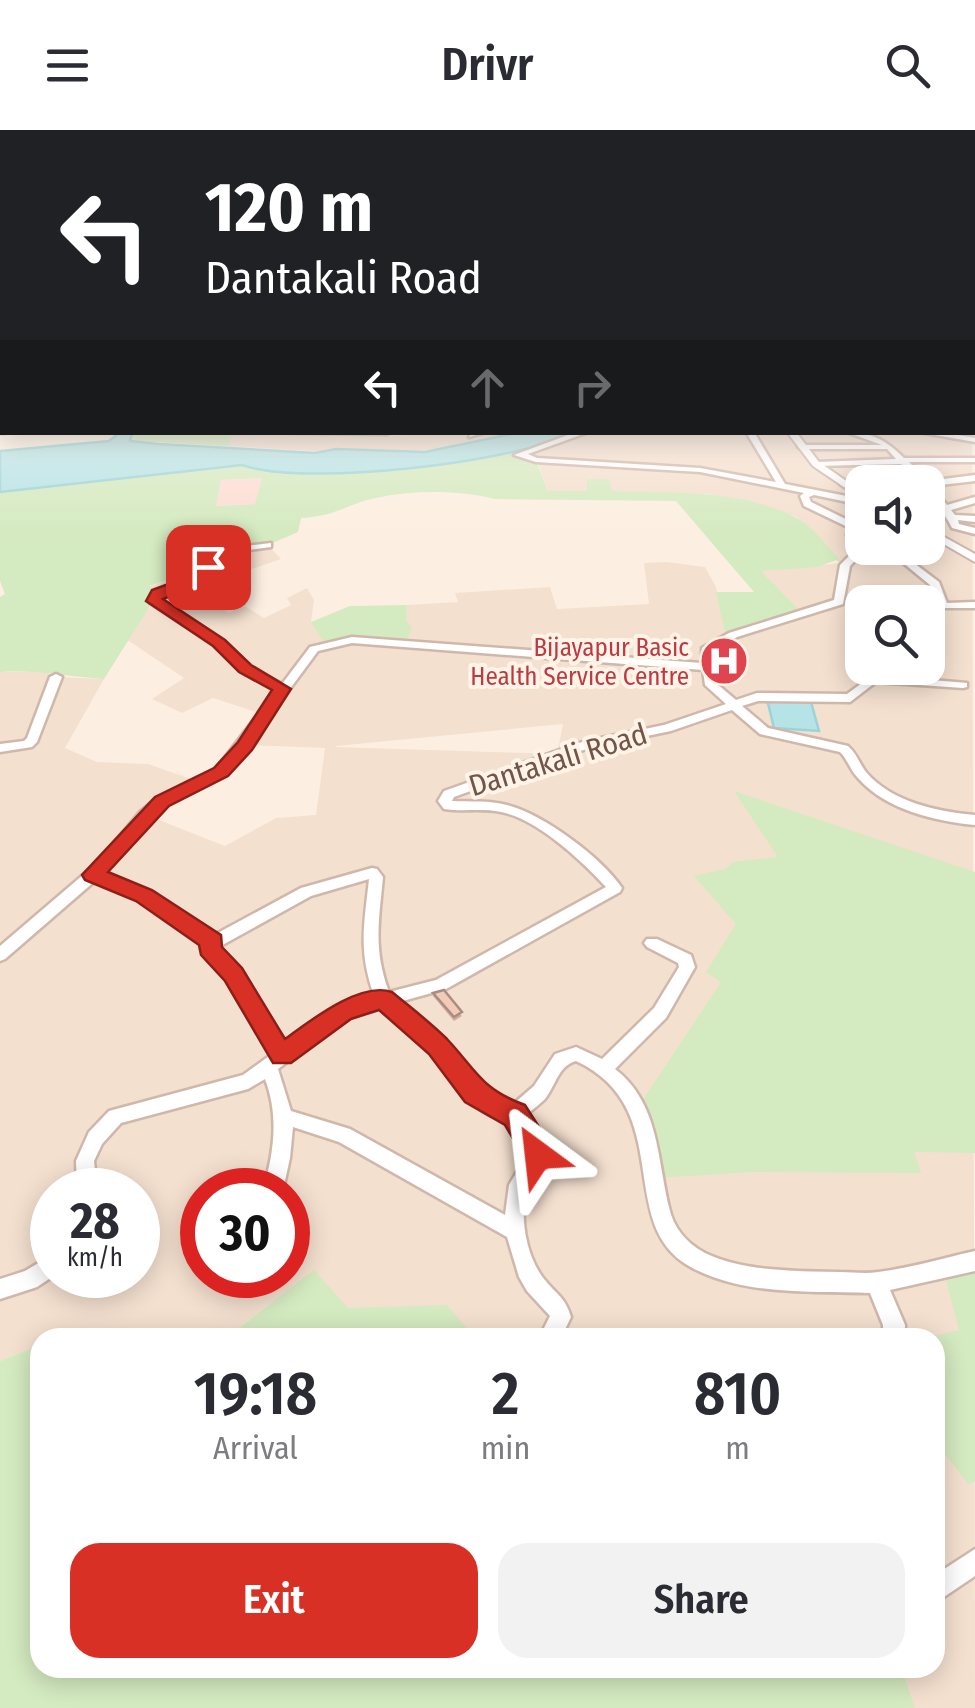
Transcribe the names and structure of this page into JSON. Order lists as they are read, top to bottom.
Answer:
{
  "streets": {
    "street": ["Dantakali Road"]
  },
  "places": {
    "hospital": ["Bijayapur Basic Health Service Centre"]
  },
  "page": {
    "header": "Drivr",
    "turn": ["120 m", "Dantakali Road"],
    "speed": "28 km/h",
    "limit": "30",
    "eta": [
      "19:18",
      "Arrival",
      "2",
      "min",
      "810",
      "m"
    ],
    "buttons": ["Exit", "Share"]
  }
}
